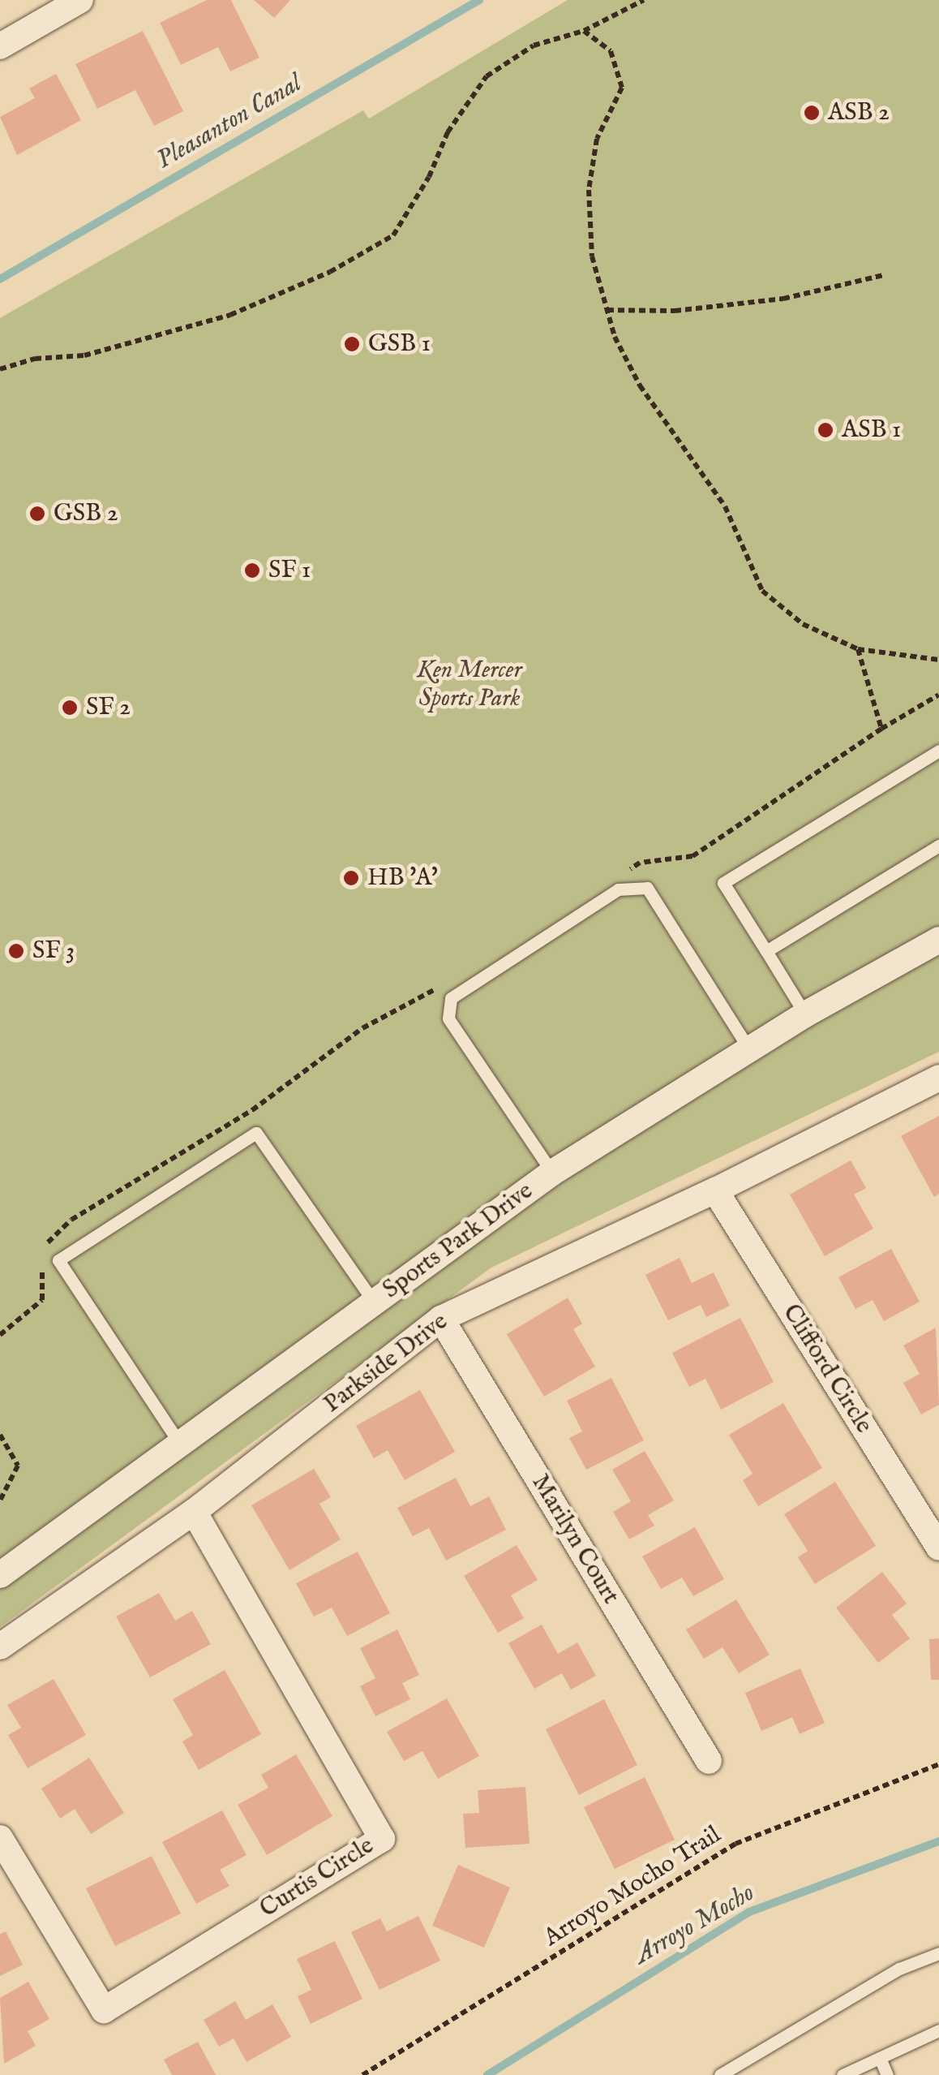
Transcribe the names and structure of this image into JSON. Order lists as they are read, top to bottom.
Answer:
{
  "streets": {
    "street": [
      "Sports Park Drive",
      "Parkside Drive",
      "Clifford Circle",
      "Marilyn Court",
      "Curtis Circle"
    ],
    "path": ["Arroyo Mocho Trail"]
  },
  "crossings": [
    ["Parkside Drive", "Clifford Circle"],
    ["Parkside Drive", "Marilyn Court"],
    ["Parkside Drive", "Curtis Circle"]
  ],
  "water": ["Pleasanton Canal", "Arroyo Mocho"],
  "parks": ["Ken Mercer Sports Park"],
  "places": [
    "ASB 2",
    "GSB 1",
    "ASB 1",
    "GSB 2",
    "SF 1",
    "SF 2",
    "HB 'A'",
    "SF 3"
  ]
}
